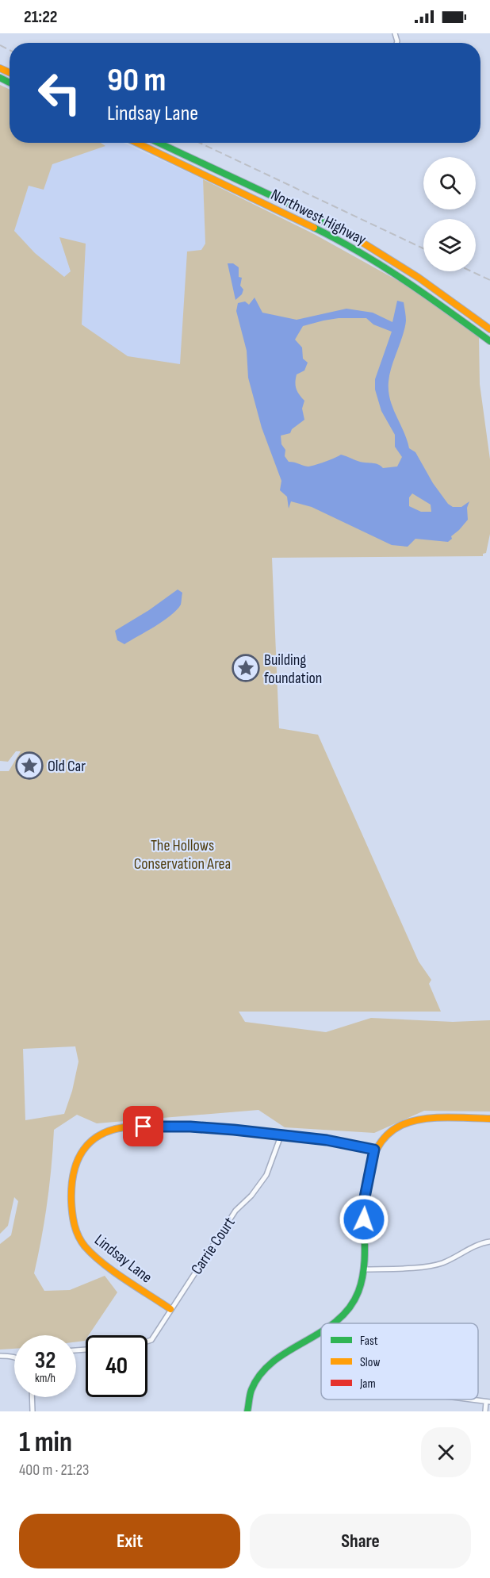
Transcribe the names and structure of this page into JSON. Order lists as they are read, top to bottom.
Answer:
{
  "streets": {
    "street": ["Northwest Highway", "Carrie Court", "Lindsay Lane"]
  },
  "crossings": [
    ["Carrie Court", "Lindsay Lane"]
  ],
  "parks": ["The Hollows Conservation Area"],
  "places": {
    "place": ["Building foundation", "Old Car"]
  },
  "legend": ["Fast", "Slow", "Jam"],
  "page": {
    "status": "21:22",
    "turn": ["90 m", "Lindsay Lane"],
    "speed": "32 km/h",
    "limit": "40",
    "heading": ["1 min", "400 m · 21:23"],
    "buttons": ["Exit", "Share"]
  }
}
